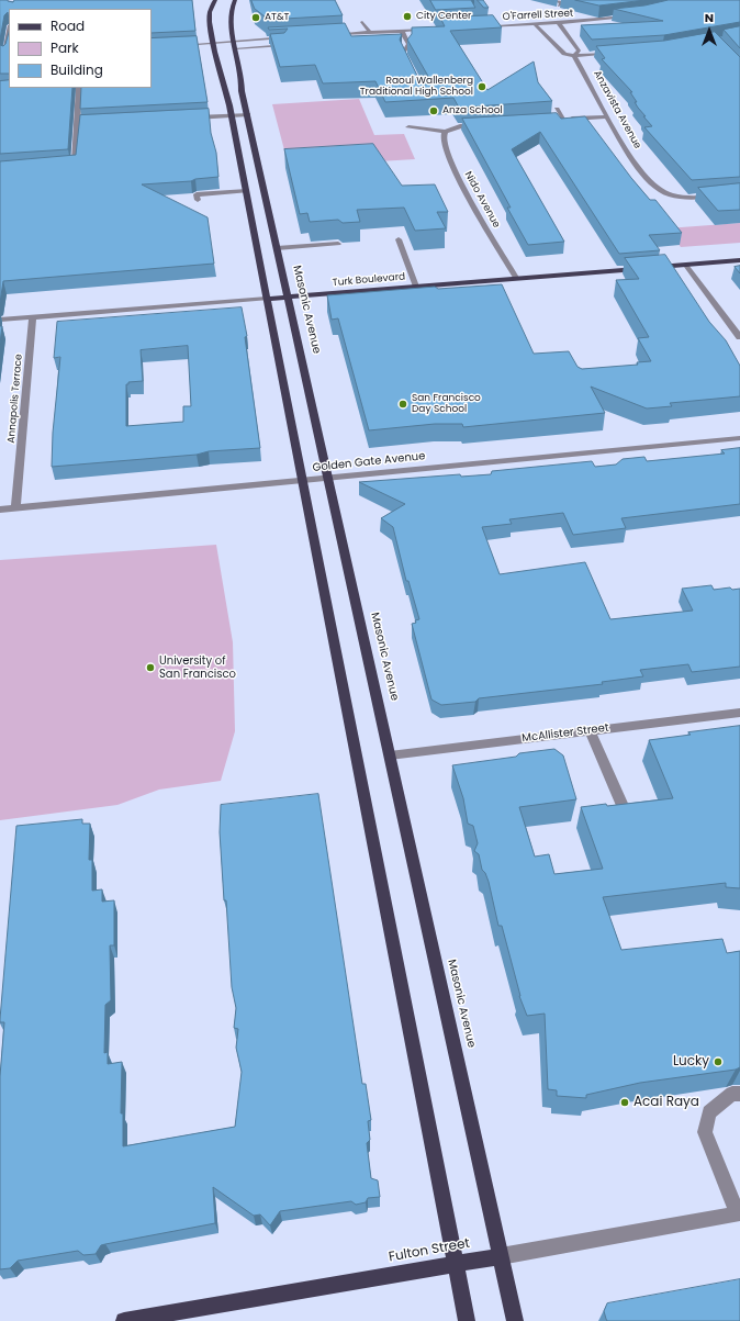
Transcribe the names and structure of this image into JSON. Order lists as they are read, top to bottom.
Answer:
{
  "streets": {
    "main road": ["Turk Boulevard", "Masonic Avenue", "Fulton Street"],
    "street": [
      "O'Farrell Street",
      "Anzavista Avenue",
      "Nido Avenue",
      "Annapolis Terrace",
      "Golden Gate Avenue",
      "McAllister Street"
    ]
  },
  "crossings": [
    ["O'Farrell Street", "Anzavista Avenue"],
    ["Nido Avenue", "Turk Boulevard"],
    ["Turk Boulevard", "Masonic Avenue"],
    ["Turk Boulevard", "Annapolis Terrace"],
    ["Masonic Avenue", "Golden Gate Avenue"],
    ["Masonic Avenue", "McAllister Street"],
    ["Masonic Avenue", "Fulton Street"],
    ["Annapolis Terrace", "Golden Gate Avenue"]
  ],
  "places": [
    "City Center",
    "AT&T",
    "Raoul Wallenberg Traditional High School",
    "Anza School",
    "San Francisco Day School",
    "University of San Francisco",
    "Lucky",
    "Acai Raya"
  ],
  "legend": ["Road", "Park", "Building"],
  "north": "top"
}
